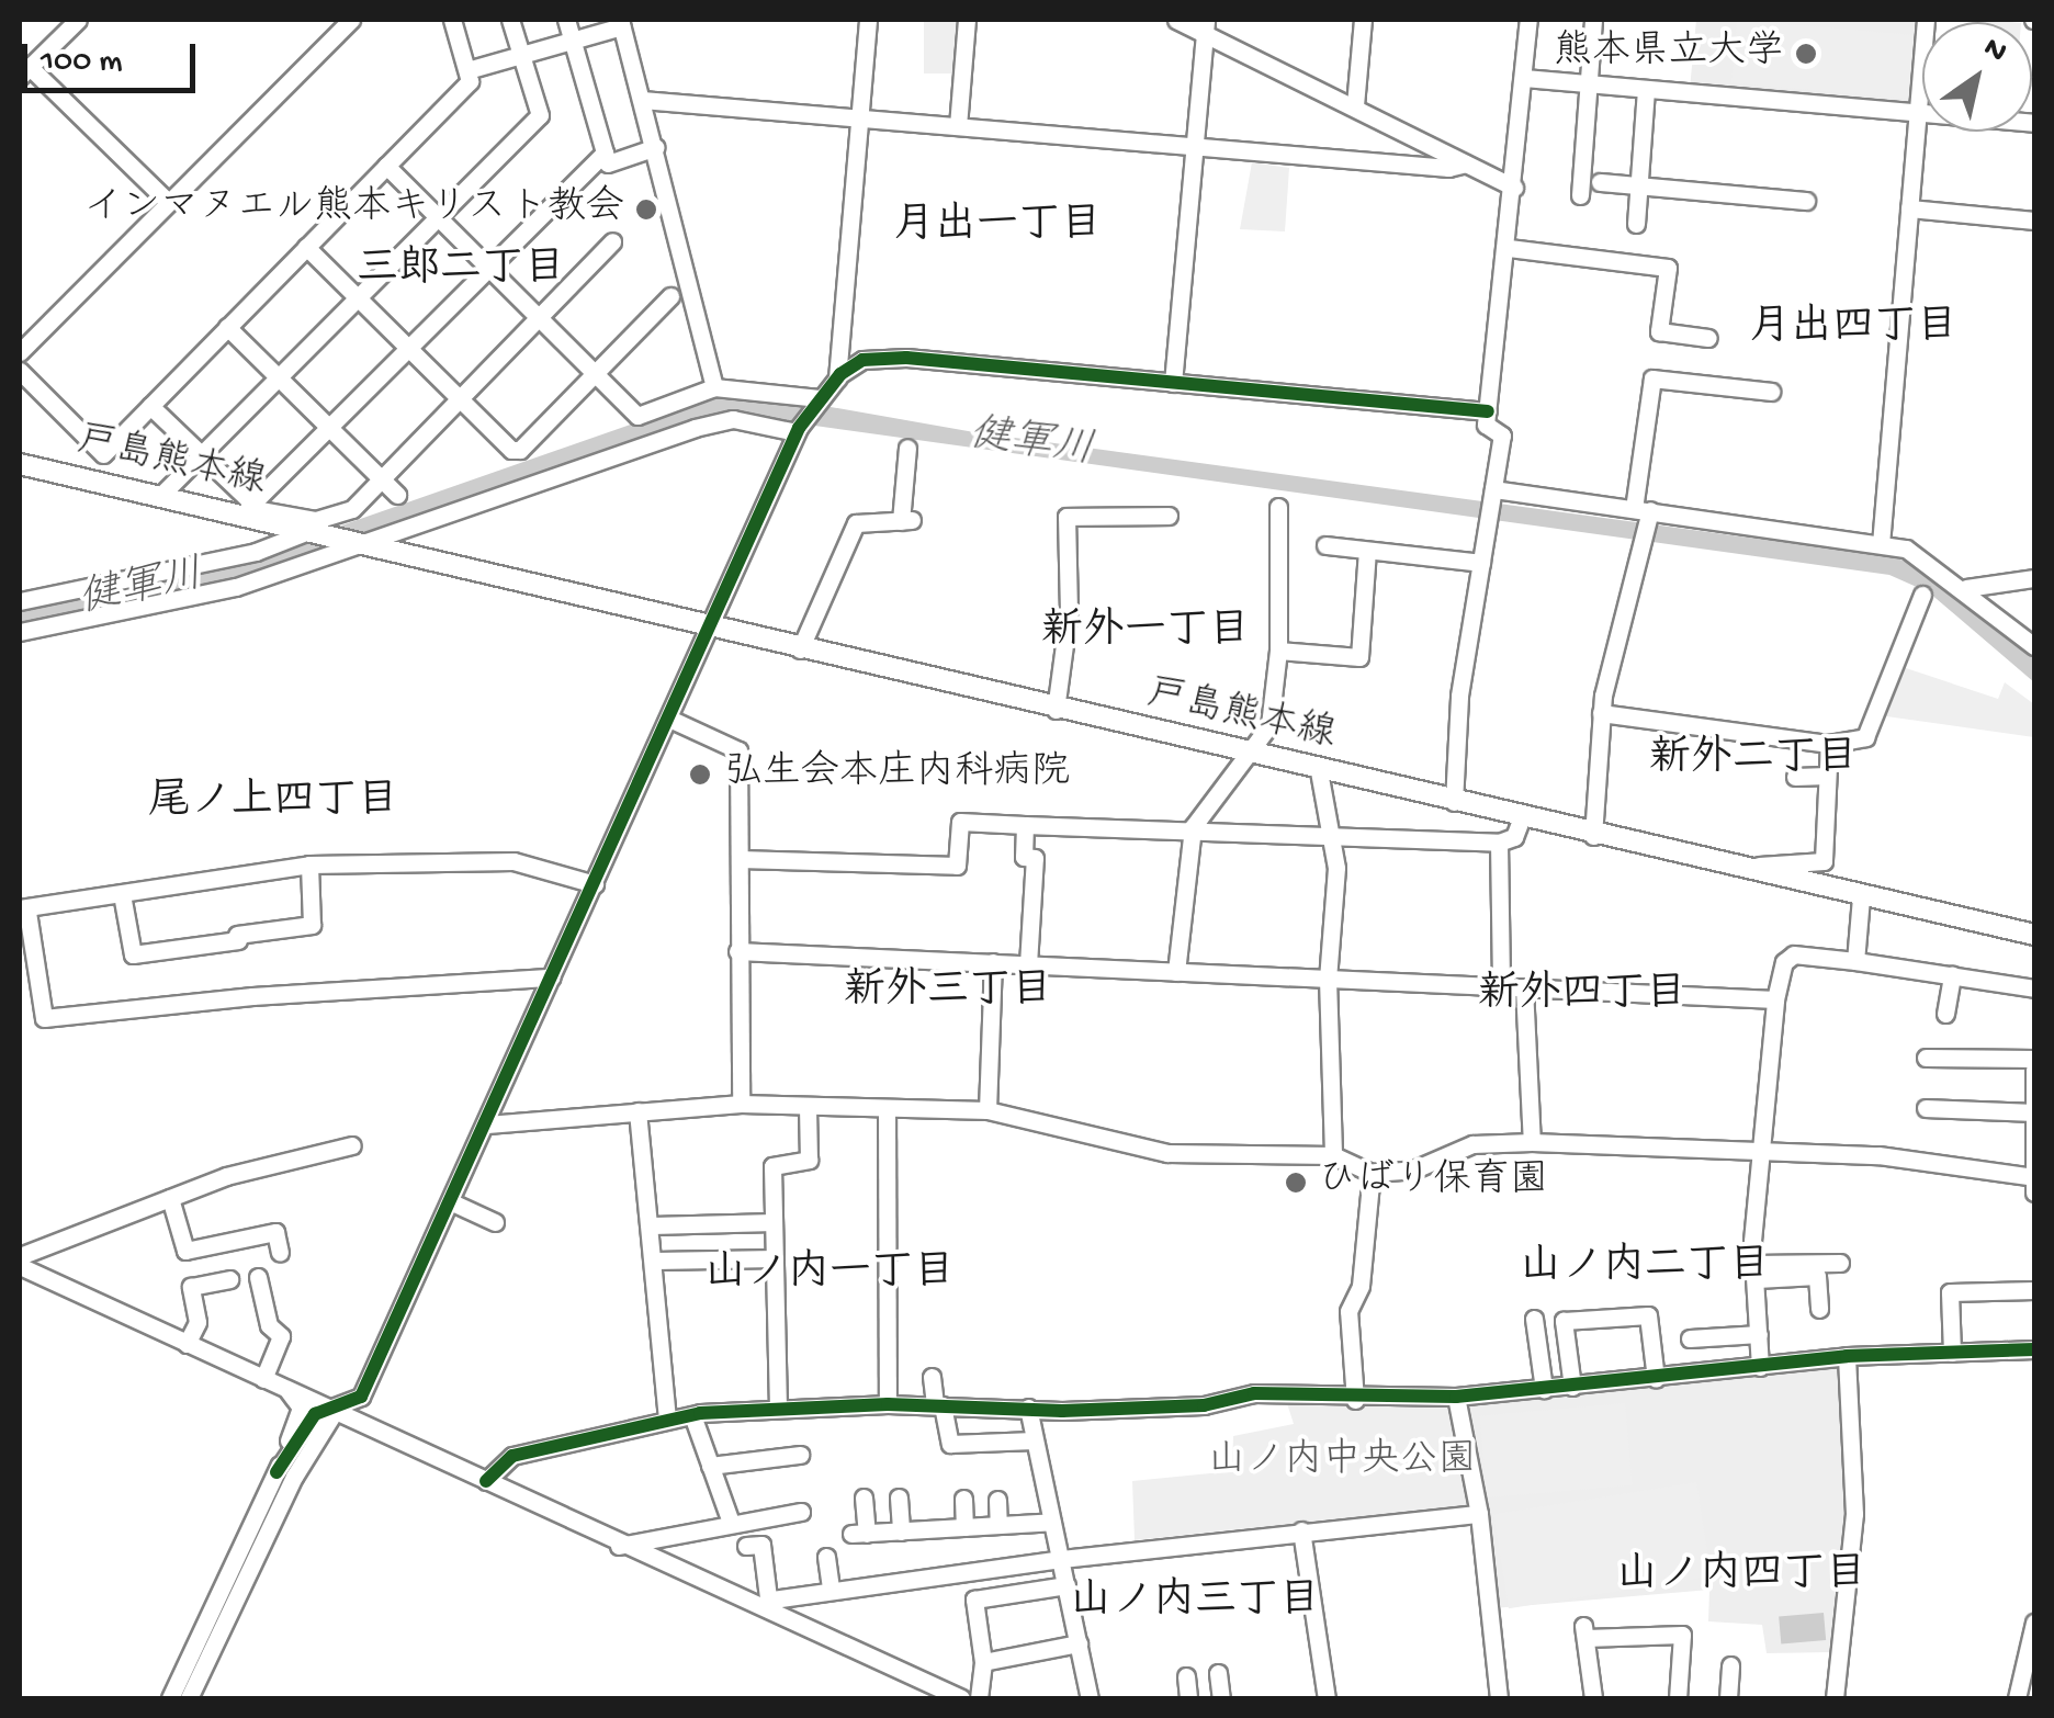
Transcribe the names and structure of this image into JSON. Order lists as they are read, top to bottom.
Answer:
{
  "streets": {
    "main road": ["戸島熊本線"]
  },
  "districts": [
    "月出一丁目",
    "三郎二丁目",
    "月出四丁目",
    "新外一丁目",
    "新外二丁目",
    "尾ノ上四丁目",
    "新外三丁目",
    "新外四丁目",
    "山ノ内二丁目",
    "山ノ内一丁目",
    "山ノ内四丁目",
    "山ノ内三丁目"
  ],
  "water": ["健軍川"],
  "parks": ["山ノ内中央公園"],
  "places": [
    "熊本県立大学",
    "インマヌエル熊本キリスト教会",
    "弘生会本庄内科病院",
    "ひばり保育園"
  ],
  "scale_bar": "100 m",
  "north": "top right"
}
